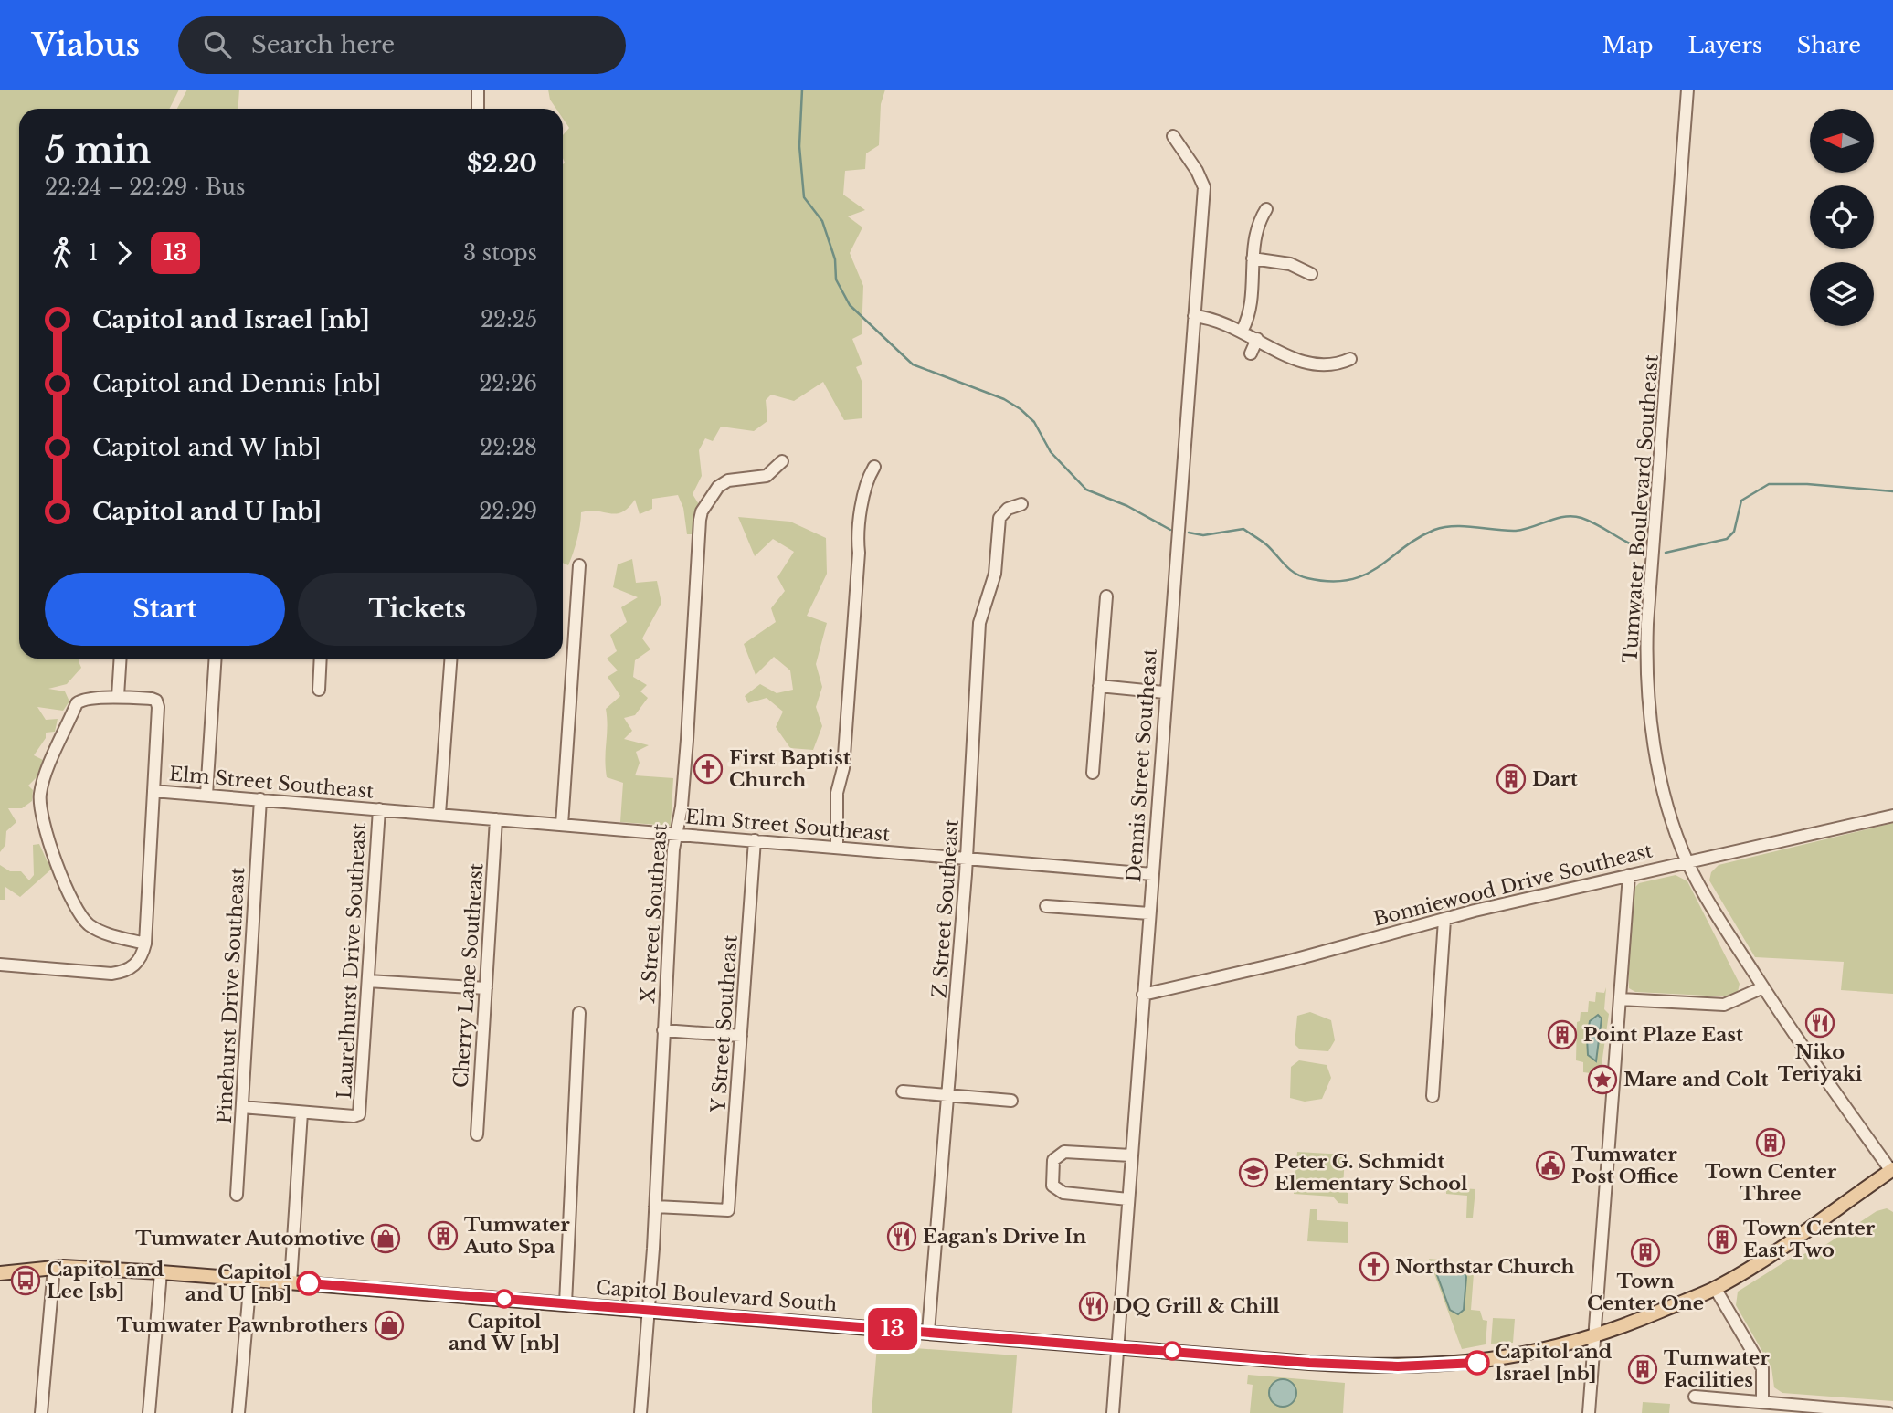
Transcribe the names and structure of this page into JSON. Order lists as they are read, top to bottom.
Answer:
{
  "streets": {
    "main road": ["Capitol Boulevard South"],
    "street": [
      "Tumwater Boulevard Southeast",
      "Dennis Street Southeast",
      "Elm Street Southeast",
      "Bonniewood Drive Southeast",
      "Z Street Southeast",
      "X Street Southeast",
      "Laurelhurst Drive Southeast",
      "Cherry Lane Southeast",
      "Pinehurst Drive Southeast",
      "Y Street Southeast"
    ]
  },
  "crossings": [
    ["Tumwater Boulevard Southeast", "Bonniewood Drive Southeast"],
    ["Tumwater Boulevard Southeast", "Capitol Boulevard South"],
    ["Dennis Street Southeast", "Elm Street Southeast"],
    ["Dennis Street Southeast", "Bonniewood Drive Southeast"],
    ["Dennis Street Southeast", "Capitol Boulevard South"],
    ["Elm Street Southeast", "Z Street Southeast"],
    ["Elm Street Southeast", "X Street Southeast"],
    ["Elm Street Southeast", "Laurelhurst Drive Southeast"],
    ["Elm Street Southeast", "Cherry Lane Southeast"],
    ["Elm Street Southeast", "Pinehurst Drive Southeast"],
    ["Elm Street Southeast", "Y Street Southeast"],
    ["Z Street Southeast", "Capitol Boulevard South"],
    ["X Street Southeast", "Y Street Southeast"],
    ["X Street Southeast", "Capitol Boulevard South"]
  ],
  "places": {
    "church": ["First Baptist Church", "Northstar Church"],
    "building": [
      "Dart",
      "Point Plaze East",
      "Town Center Three",
      "Tumwater Auto Spa",
      "Town Center East Two",
      "Town Center One",
      "Tumwater Facilities"
    ],
    "restaurant": ["Niko Teriyaki", "Eagan's Drive In", "DQ Grill & Chill"],
    "place": ["Mare and Colt"],
    "public building": ["Tumwater Post Office"],
    "school or university": ["Peter G. Schmidt Elementary School"],
    "shop": ["Tumwater Automotive", "Tumwater Pawnbrothers"],
    "bus stop": ["Capitol and Lee [sb]"],
    "other": ["Capitol and U [nb]", "Capitol and W [nb]", "Capitol and Israel [nb]"]
  },
  "lines": ["bus line 13"],
  "north": "left",
  "page": {
    "header": "Viabus",
    "search": "Search here",
    "nav": ["Map", "Layers", "Share"],
    "on_map": "13",
    "heading": ["5 min", "22:24 – 22:29 · Bus", "$2.20"],
    "legs": ["1", "13", "3 stops"],
    "list": [
      {
        "name": "Capitol and Israel [nb]",
        "value": "22:25"
      },
      {
        "name": "Capitol and Dennis [nb]",
        "value": "22:26"
      },
      {
        "name": "Capitol and W [nb]",
        "value": "22:28"
      },
      {
        "name": "Capitol and U [nb]",
        "value": "22:29"
      }
    ],
    "buttons": ["Start", "Tickets"]
  }
}
